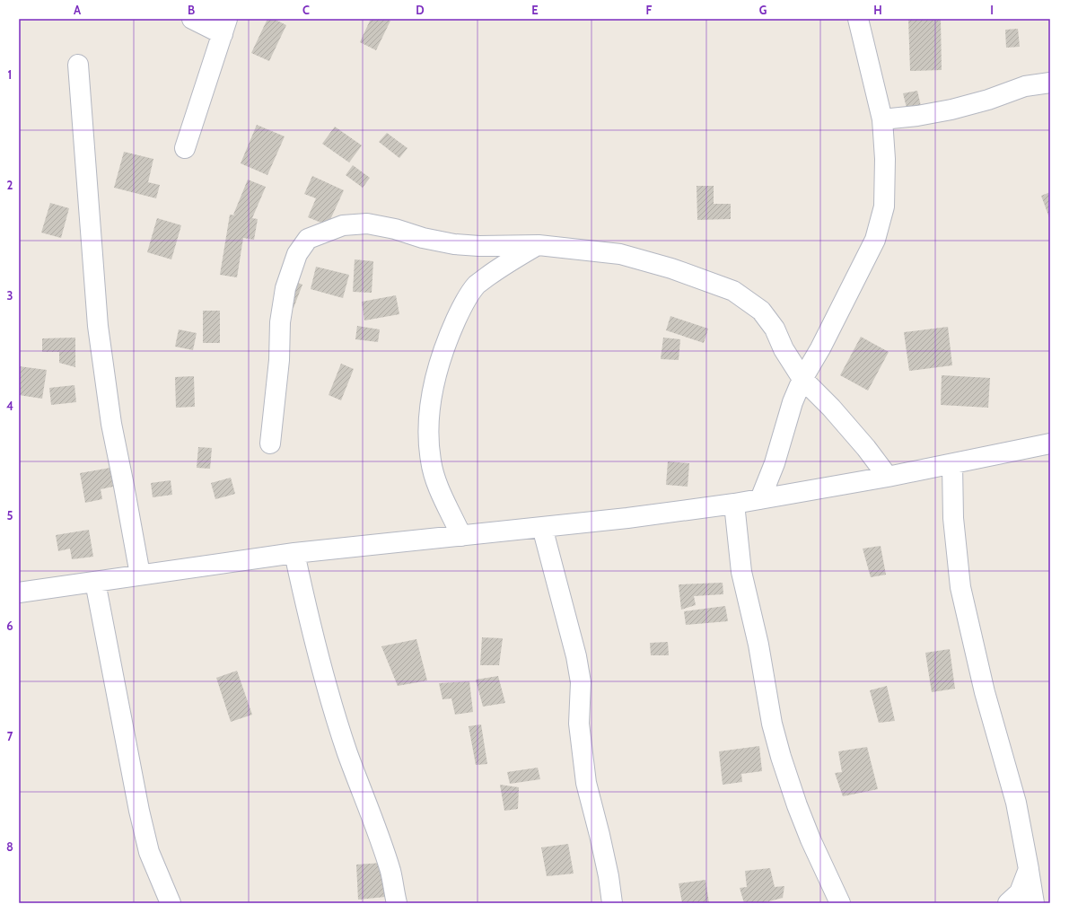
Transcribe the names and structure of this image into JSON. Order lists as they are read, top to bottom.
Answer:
{
  "grid": {
    "columns": [
      "A",
      "B",
      "C",
      "D",
      "E",
      "F",
      "G",
      "H",
      "I"
    ],
    "rows": [
      "1",
      "2",
      "3",
      "4",
      "5",
      "6",
      "7",
      "8"
    ]
  }
}
